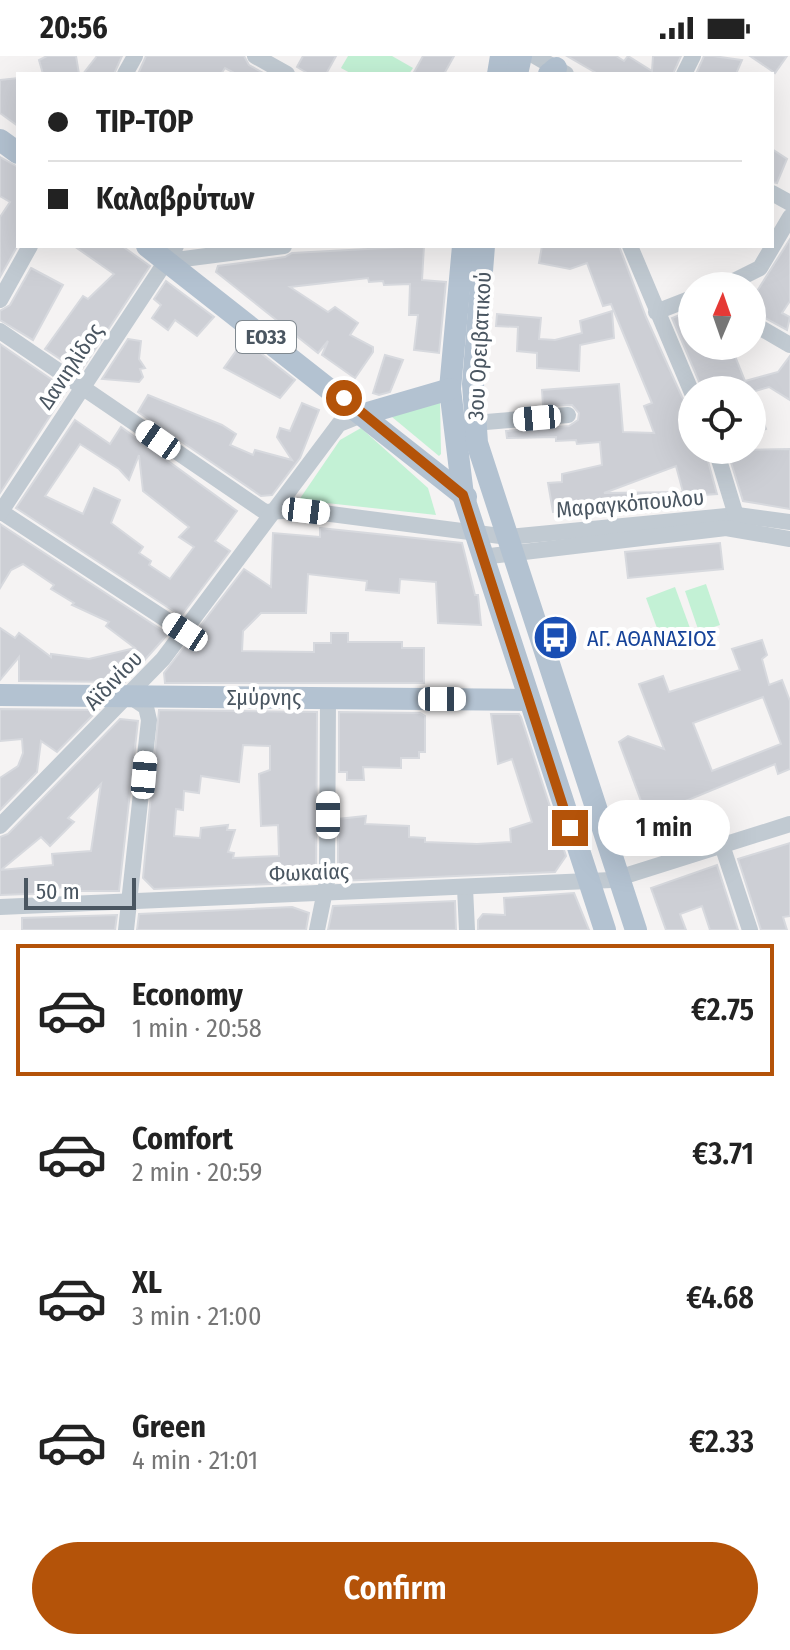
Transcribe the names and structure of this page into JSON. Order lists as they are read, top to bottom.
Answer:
{
  "streets": {
    "main road": ["ΕΟ33", "3ου Ορειβατικού", "Σμύρνης"],
    "street": [
      "Δανιηλίδος",
      "Μαραγκόπουλου",
      "Αϊδινίου",
      "Φωκαίας"
    ]
  },
  "crossings": [
    ["ΕΟ33", "3ου Ορειβατικού"],
    ["ΕΟ33", "Δανιηλίδος"],
    ["ΕΟ33", "Μαραγκόπουλου"],
    ["ΕΟ33", "Αϊδινίου"],
    ["ΕΟ33", "Φωκαίας"],
    ["3ου Ορειβατικού", "Μαραγκόπουλου"],
    ["3ου Ορειβατικού", "Σμύρνης"],
    ["3ου Ορειβατικού", "Φωκαίας"],
    ["Μαραγκόπουλου", "Αϊδινίου"],
    ["Αϊδινίου", "Σμύρνης"]
  ],
  "places": {
    "bus stop": ["ΑΓ. ΑΘΑΝΑΣΙΟΣ"]
  },
  "scale_bar": "50 m",
  "north": "top",
  "page": {
    "status": "20:56",
    "banner": ["TIP-TOP", "Καλαβρύτων"],
    "bubble": "1 min",
    "scale": "50 m",
    "list": [
      {
        "name": "Economy",
        "note": "1 min · 20:58",
        "value": "€2.75"
      },
      {
        "name": "Comfort",
        "note": "2 min · 20:59",
        "value": "€3.71"
      },
      {
        "name": "XL",
        "note": "3 min · 21:00",
        "value": "€4.68"
      },
      {
        "name": "Green",
        "note": "4 min · 21:01",
        "value": "€2.33"
      }
    ],
    "buttons": "Confirm"
  }
}
